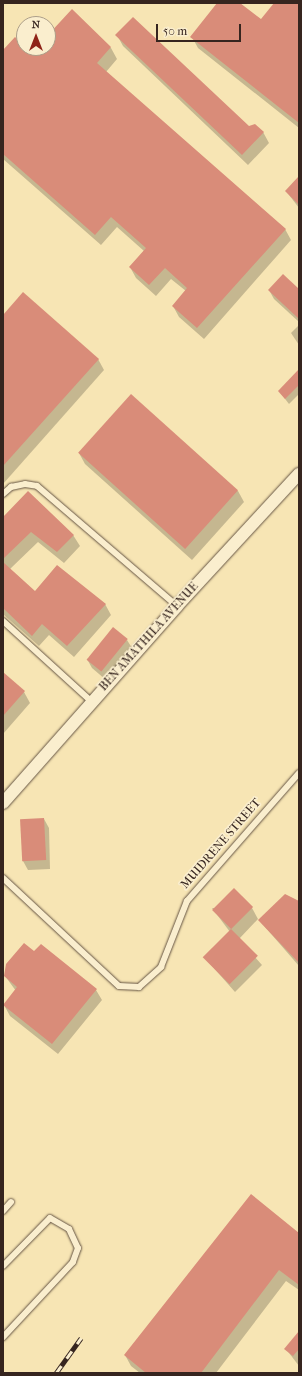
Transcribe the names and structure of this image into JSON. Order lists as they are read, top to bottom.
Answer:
{
  "streets": {
    "street": ["BEN AMATHILA AVENUE"],
    "lane": ["MUIDRENE STREET"]
  },
  "scale_bar": "50 m",
  "north": "top"
}
